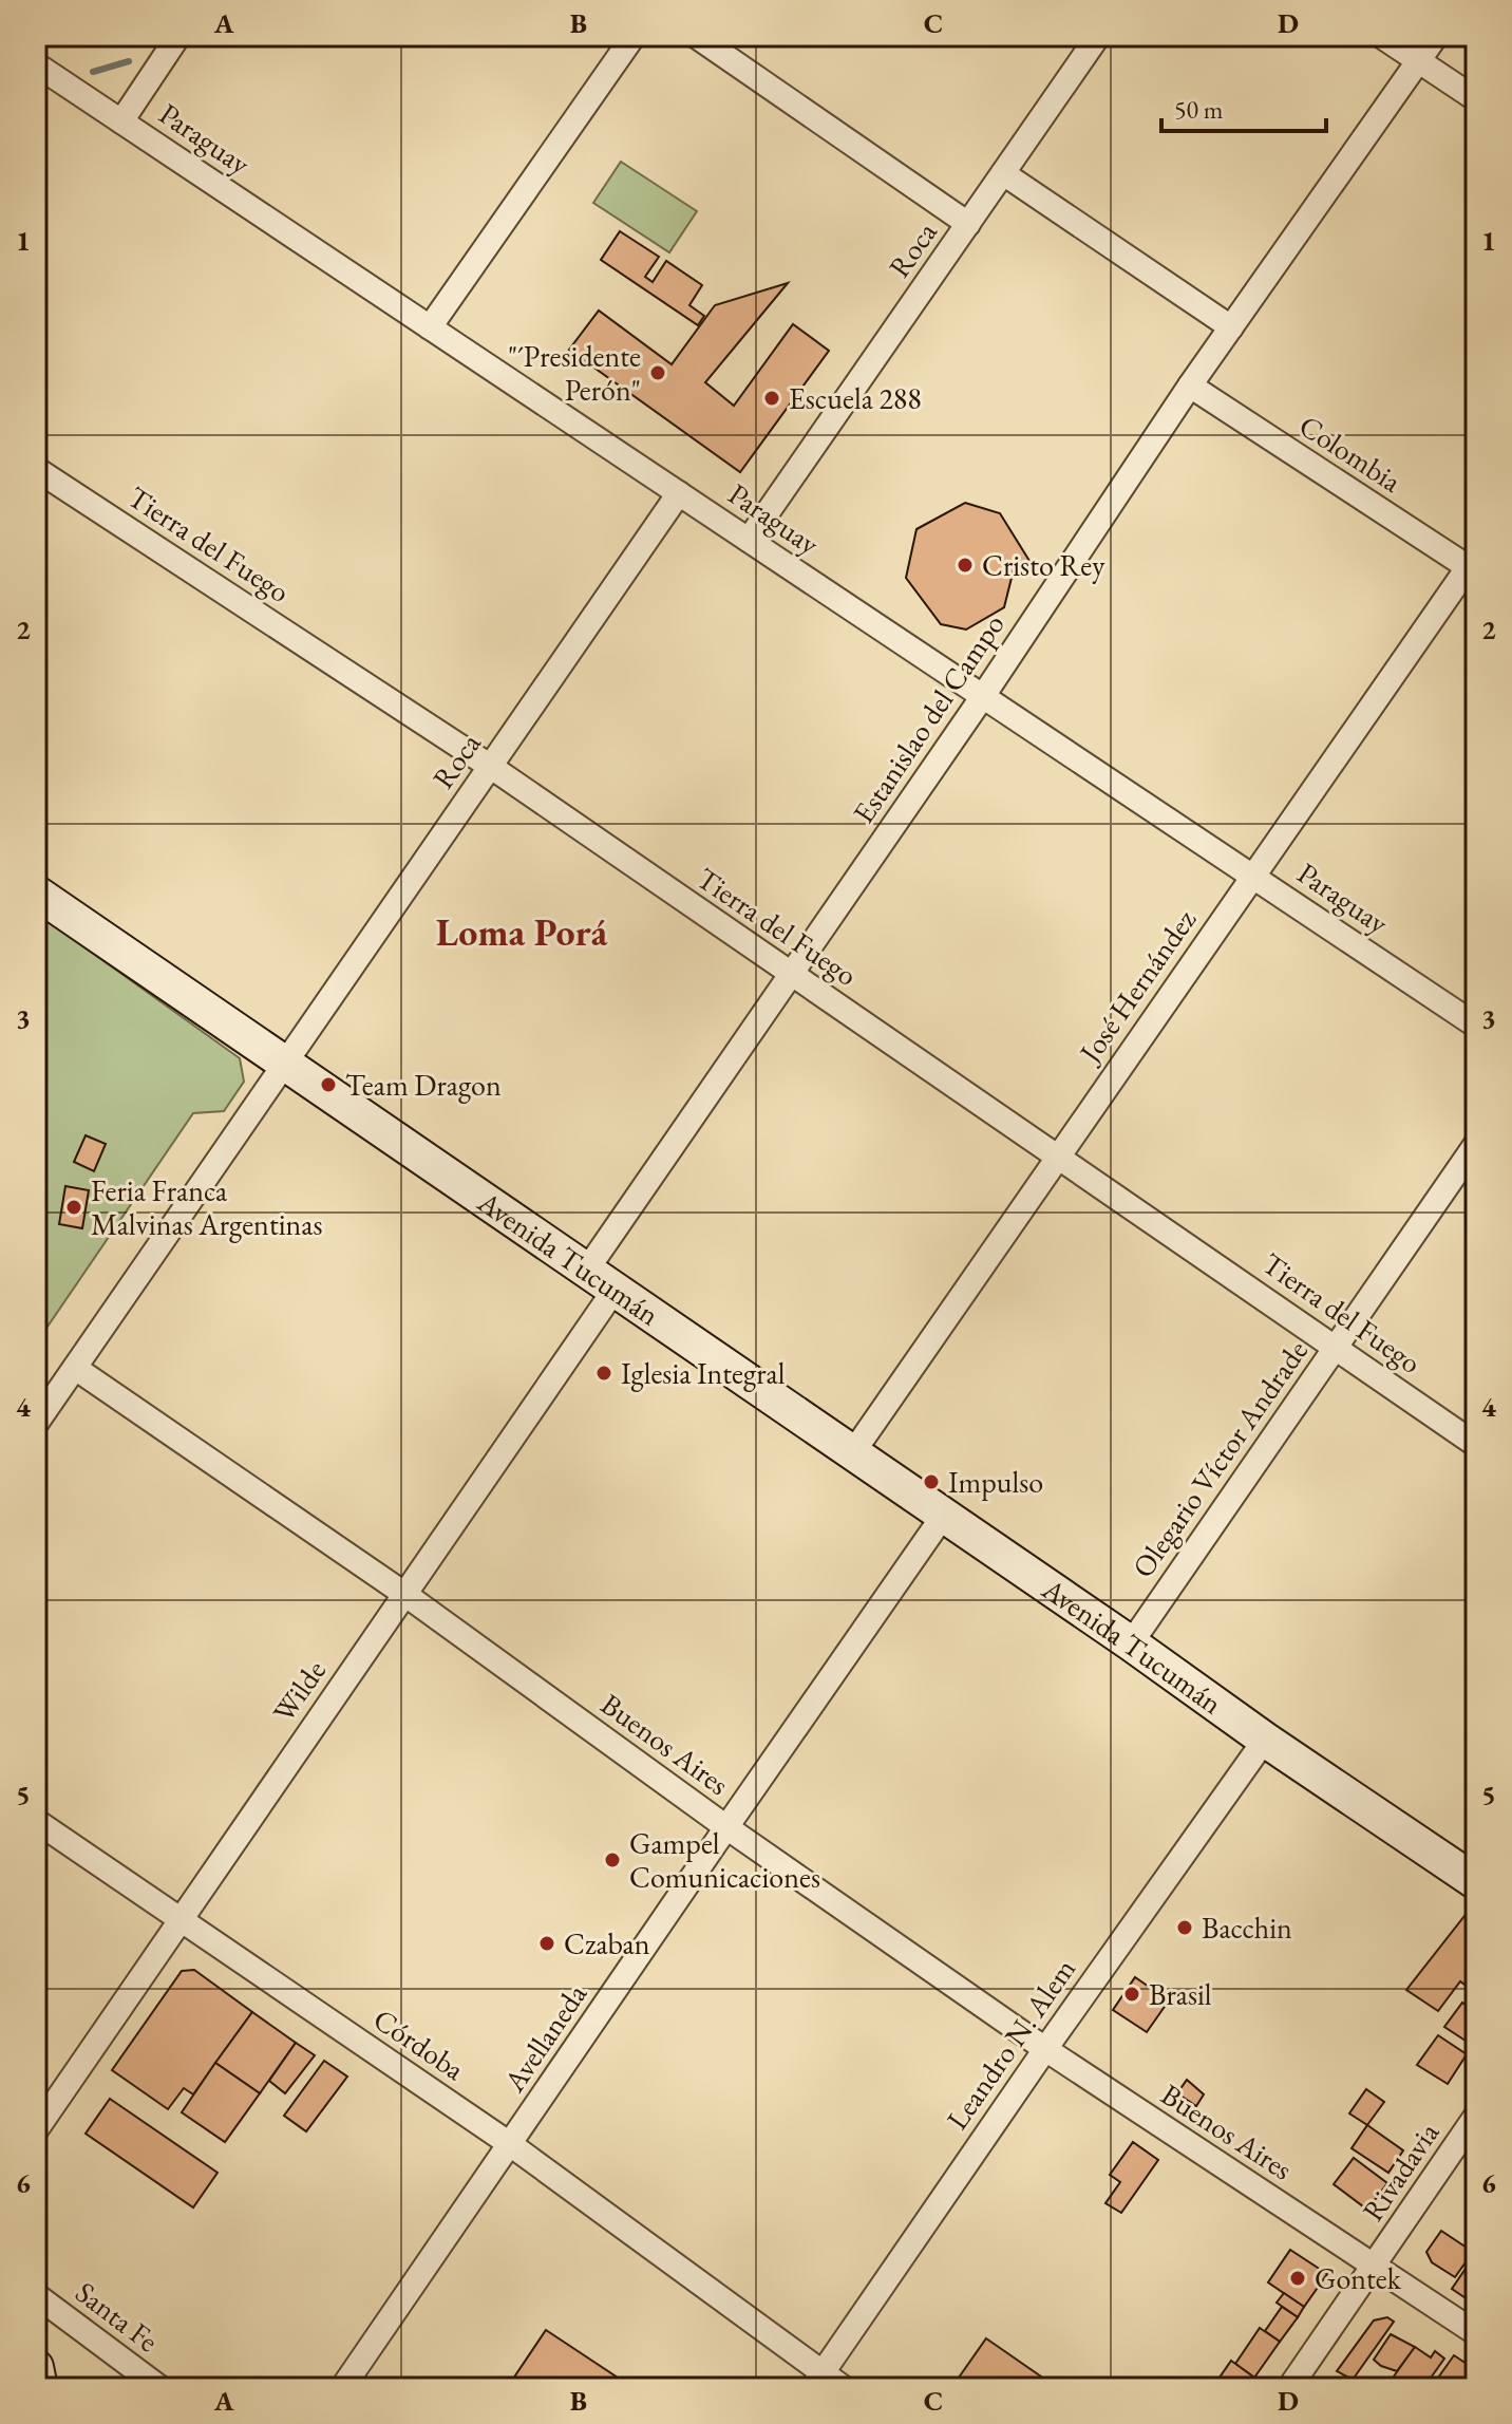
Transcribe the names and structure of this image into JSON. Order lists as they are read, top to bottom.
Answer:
{
  "streets": {
    "main road": ["Avenida Tucumán"],
    "street": [
      "Paraguay",
      "Roca",
      "Colombia",
      "Tierra del Fuego",
      "Estanislao del Campo",
      "José Hernández",
      "Olegario Víctor Andrade",
      "Wilde",
      "Buenos Aires",
      "Avellaneda",
      "Córdoba",
      "Leandro N. Alem",
      "Rivadavia",
      "Santa Fe"
    ]
  },
  "crossings": [
    ["Paraguay", "Roca"],
    ["Paraguay", "Estanislao del Campo"],
    ["Paraguay", "José Hernández"],
    ["Roca", "Tierra del Fuego"],
    ["Roca", "Avenida Tucumán"],
    ["Roca", "Buenos Aires"],
    ["Colombia", "Estanislao del Campo"],
    ["Colombia", "José Hernández"],
    ["Tierra del Fuego", "Estanislao del Campo"],
    ["Tierra del Fuego", "José Hernández"],
    ["Tierra del Fuego", "Olegario Víctor Andrade"],
    ["Estanislao del Campo", "Avenida Tucumán"],
    ["José Hernández", "Avenida Tucumán"],
    ["Avenida Tucumán", "Olegario Víctor Andrade"],
    ["Avenida Tucumán", "Wilde"],
    ["Avenida Tucumán", "Avellaneda"],
    ["Avenida Tucumán", "Leandro N. Alem"],
    ["Wilde", "Buenos Aires"],
    ["Wilde", "Córdoba"],
    ["Buenos Aires", "Avellaneda"],
    ["Buenos Aires", "Leandro N. Alem"],
    ["Buenos Aires", "Rivadavia"],
    ["Avellaneda", "Córdoba"],
    ["Córdoba", "Leandro N. Alem"]
  ],
  "districts": ["Loma Porá"],
  "places": [
    "\"´Presidente Perón\"",
    "Escuela 288",
    "Cristo Rey",
    "Team Dragon",
    "Feria Franca Malvinas Argentinas",
    "Iglesia Integral",
    "Impulso",
    "Gampel Comunicaciones",
    "Bacchin",
    "Czaban",
    "Brasil",
    "Gontek"
  ],
  "scale_bar": "50 m",
  "grid": {
    "columns": [
      "A",
      "B",
      "C",
      "D"
    ],
    "rows": [
      "1",
      "2",
      "3",
      "4",
      "5",
      "6"
    ]
  }
}
